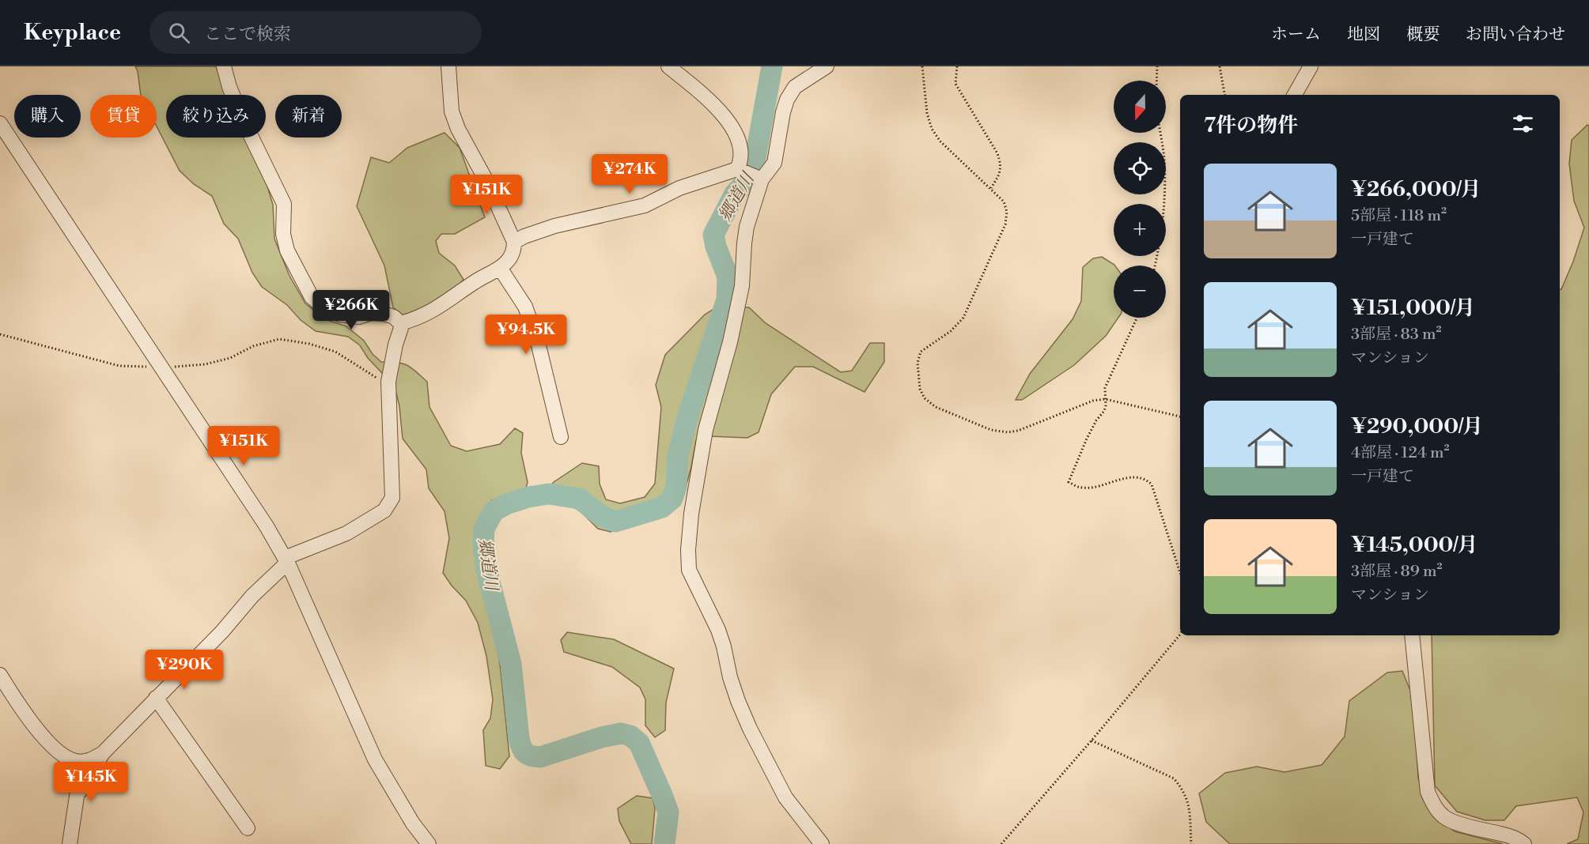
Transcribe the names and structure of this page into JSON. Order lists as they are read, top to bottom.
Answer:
{
  "water": ["郷道川"],
  "north": "bottom",
  "page": {
    "header": "Keyplace",
    "search": "ここで検索",
    "nav": [
      "ホーム",
      "地図",
      "概要",
      "お問い合わせ"
    ],
    "map_buttons": ["+", "−"],
    "chip": [
      "購入",
      "賃貸",
      "絞り込み",
      "新着"
    ],
    "heading": "7件の物件",
    "list": [
      {
        "name": "¥266,000/月",
        "note": "5部屋 · 118 m² · 一戸建て"
      },
      {
        "name": "¥151,000/月",
        "note": "3部屋 · 83 m² · マンション"
      },
      {
        "name": "¥290,000/月",
        "note": "4部屋 · 124 m² · 一戸建て"
      },
      {
        "name": "¥145,000/月",
        "note": "3部屋 · 89 m² · マンション"
      }
    ],
    "price": [
      "¥274K",
      "¥151K",
      "¥266K",
      "¥94.5K",
      "¥151K",
      "¥290K",
      "¥145K"
    ]
  }
}
